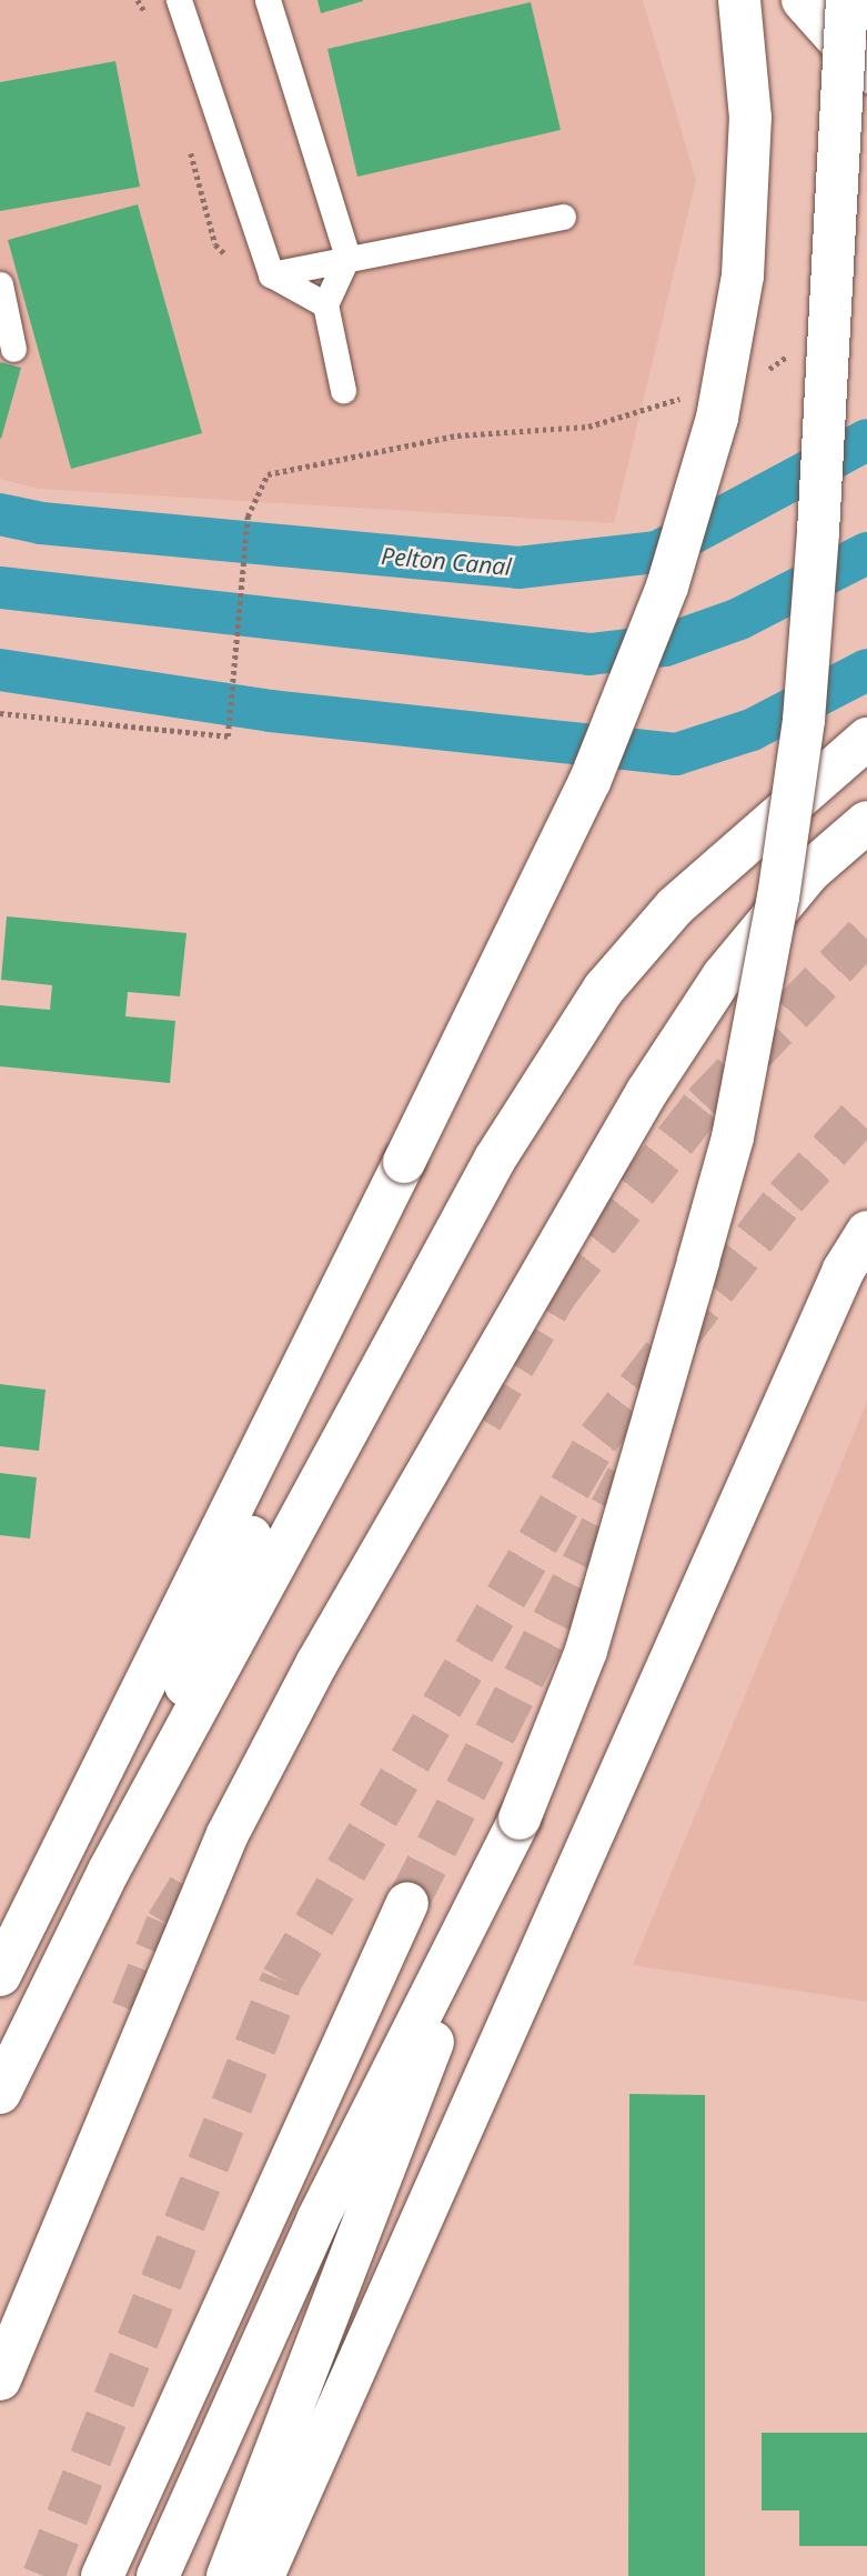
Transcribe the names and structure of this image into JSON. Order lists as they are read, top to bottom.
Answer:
{
  "water": ["Pelton Canal"]
}
